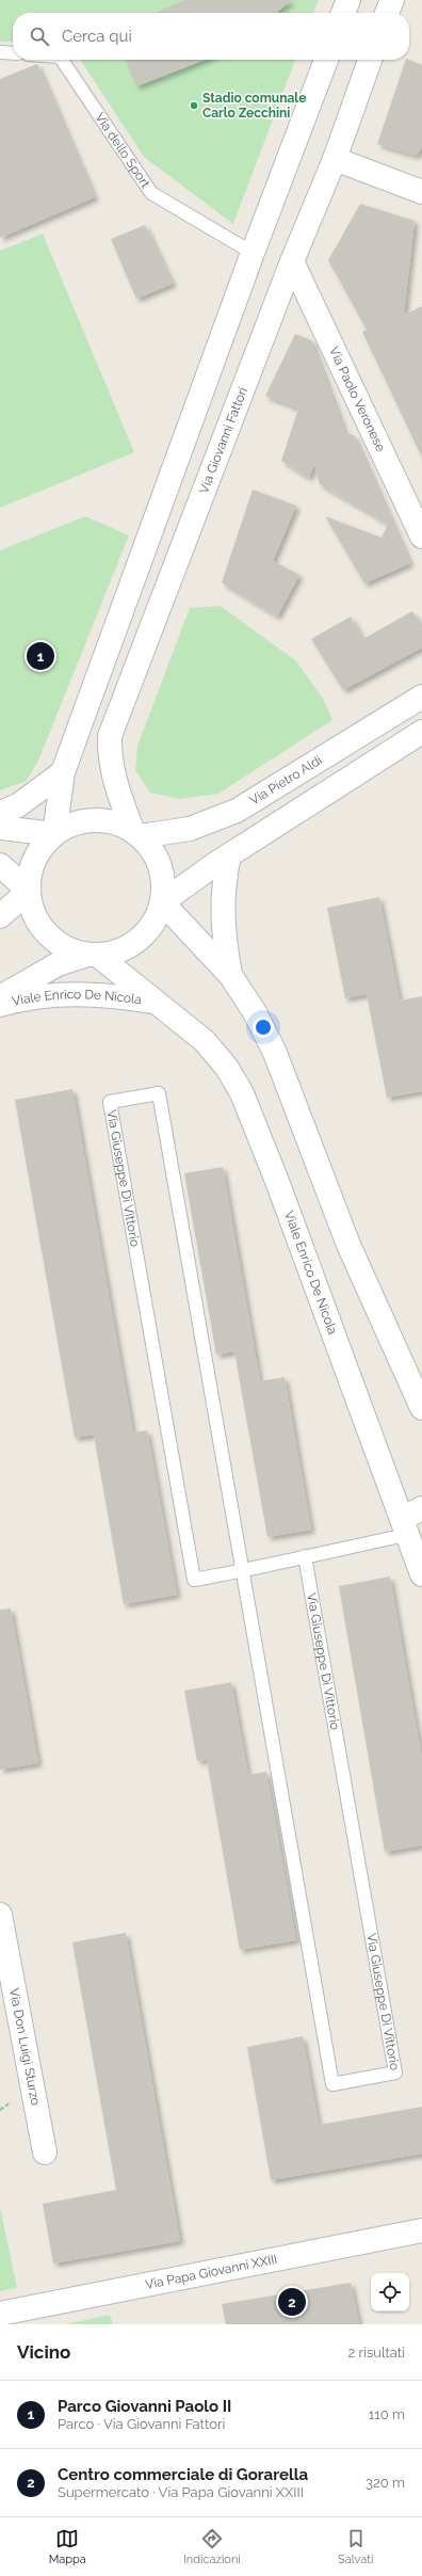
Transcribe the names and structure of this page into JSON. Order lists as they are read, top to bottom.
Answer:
{
  "streets": {
    "street": [
      "Via Paolo Veronese",
      "Via Giovanni Fattori",
      "Via Pietro Aldi",
      "Viale Enrico De Nicola",
      "Via Don Luigi Sturzo",
      "Via Papa Giovanni XXIII"
    ],
    "lane": ["Via dello Sport", "Via Giuseppe Di Vittorio"]
  },
  "crossings": [
    ["Via Paolo Veronese", "Via Giovanni Fattori"],
    ["Via Giovanni Fattori", "Via Pietro Aldi"],
    ["Via Giovanni Fattori", "Viale Enrico De Nicola"],
    ["Via Pietro Aldi", "Viale Enrico De Nicola"],
    ["Viale Enrico De Nicola", "Via Giuseppe Di Vittorio"]
  ],
  "places": ["Stadio comunale Carlo Zecchini"],
  "page": {
    "search": "Cerca qui",
    "pins": ["1", "2"],
    "heading": ["Vicino", "2 risultati"],
    "list": [
      {
        "mark": "1",
        "name": "Parco Giovanni Paolo II",
        "note": "Parco · Via Giovanni Fattori",
        "value": "110 m"
      },
      {
        "mark": "2",
        "name": "Centro commerciale di Gorarella",
        "note": "Supermercato · Via Papa Giovanni XXIII",
        "value": "320 m"
      }
    ],
    "nav": ["Mappa", "Indicazioni", "Salvati"]
  }
}
